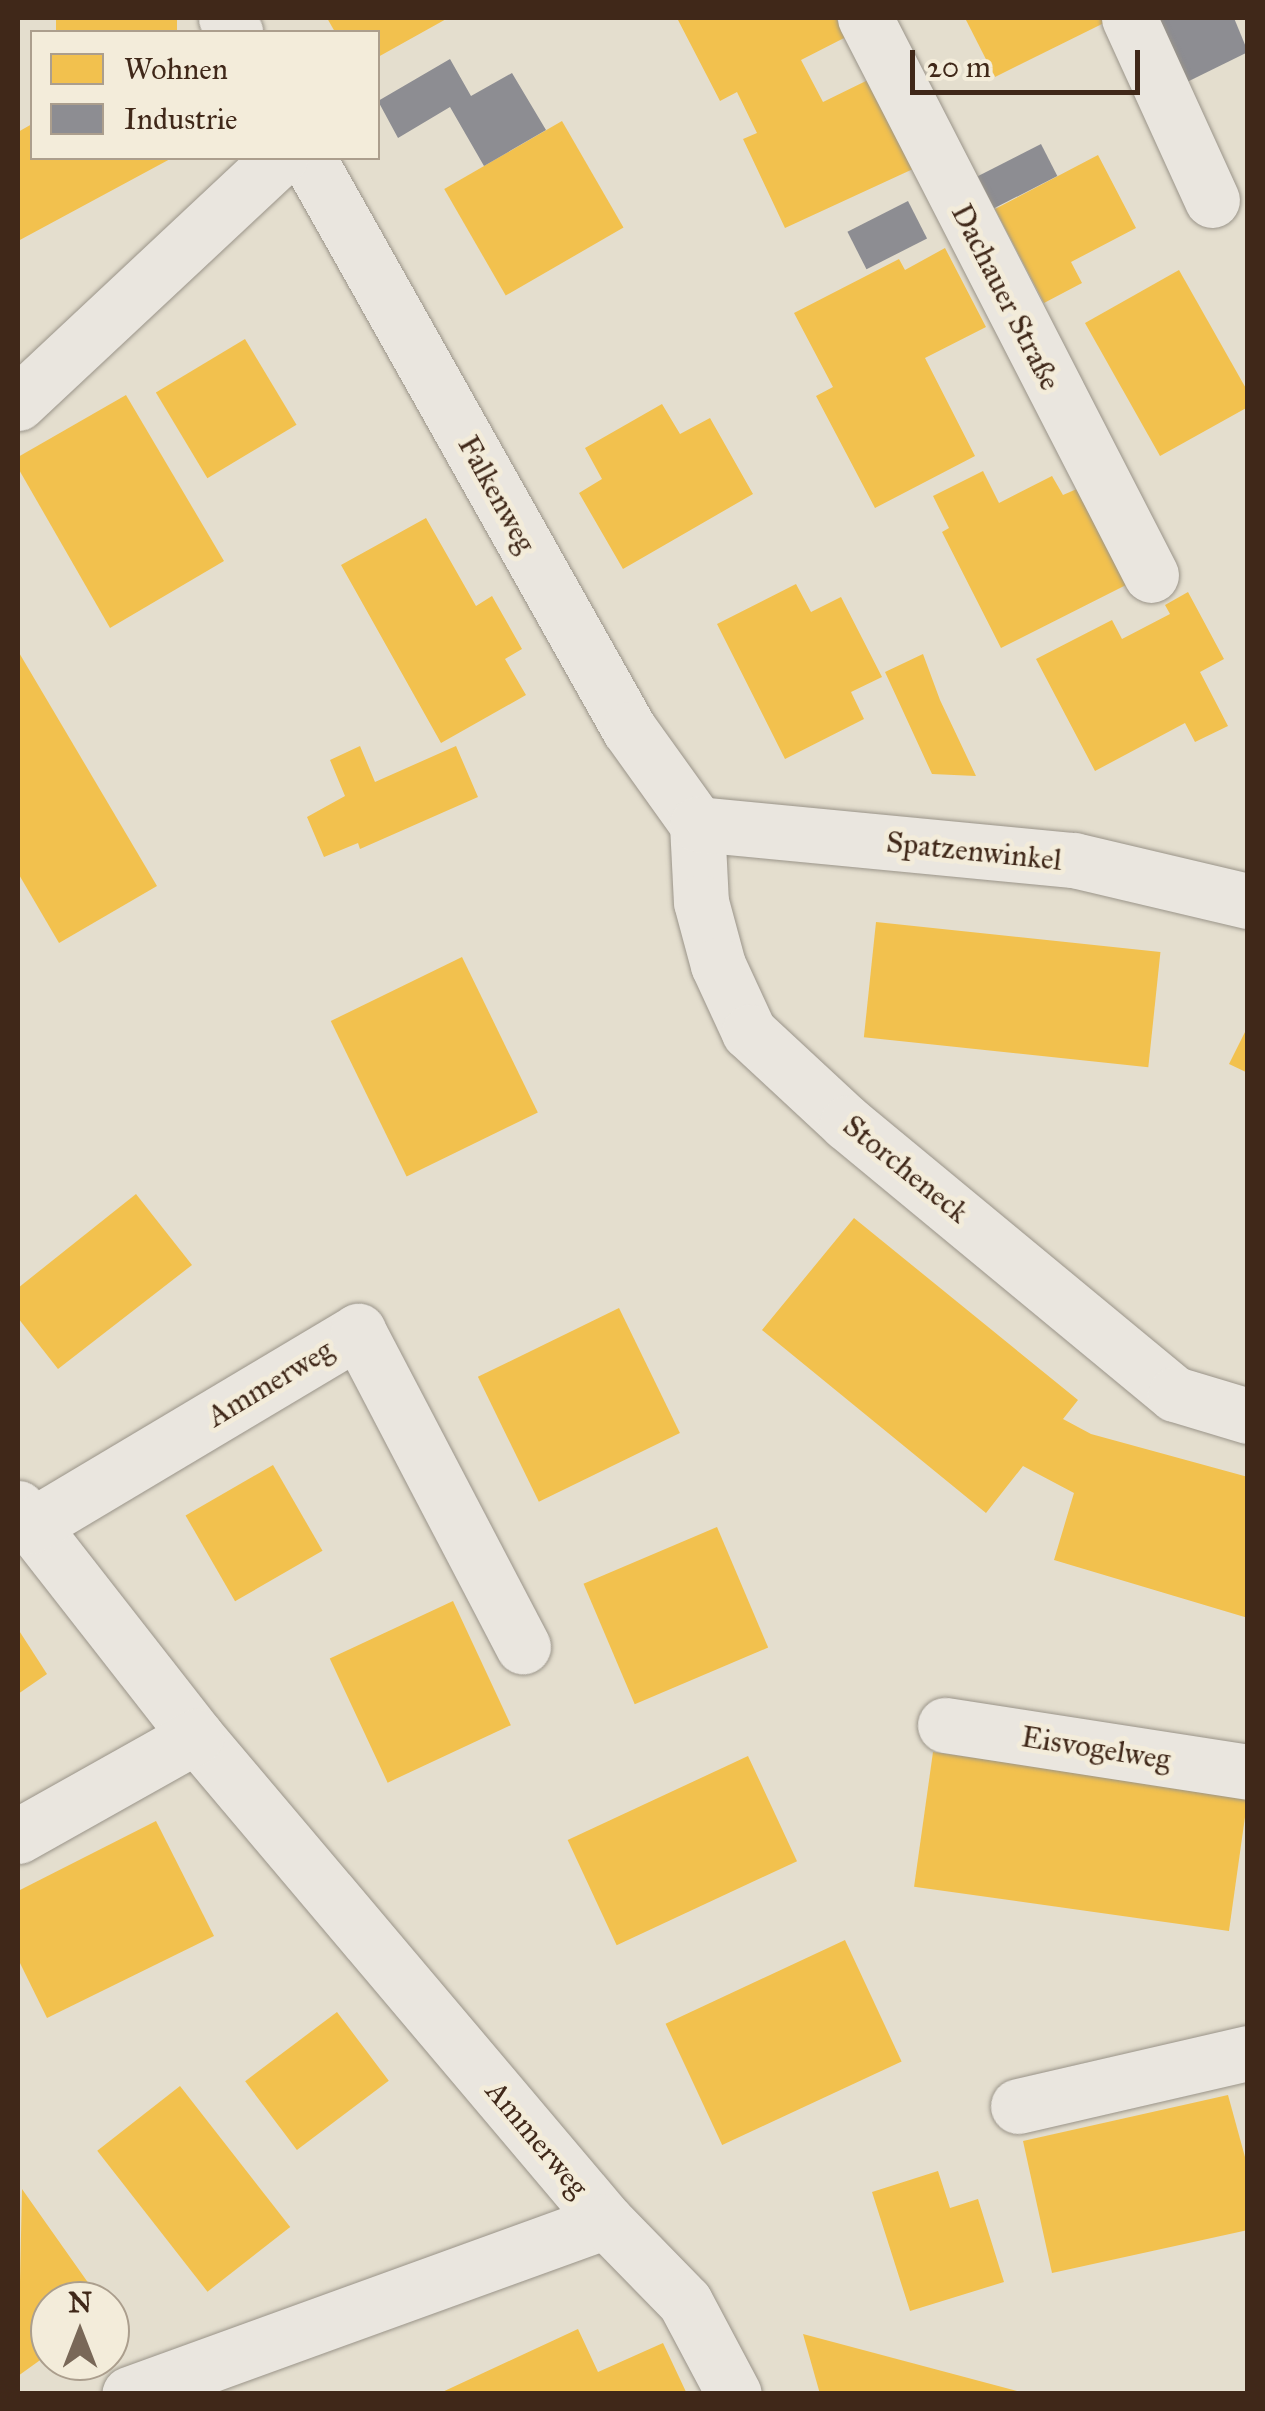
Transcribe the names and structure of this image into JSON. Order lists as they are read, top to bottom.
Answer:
{
  "streets": {
    "street": [
      "Dachauer Straße",
      "Falkenweg",
      "Spatzenwinkel",
      "Storcheneck",
      "Ammerweg",
      "Eisvogelweg"
    ]
  },
  "crossings": [
    ["Falkenweg", "Spatzenwinkel"],
    ["Falkenweg", "Storcheneck"],
    ["Spatzenwinkel", "Storcheneck"]
  ],
  "legend": ["Wohnen", "Industrie"],
  "scale_bar": "20 m",
  "north": "top"
}
